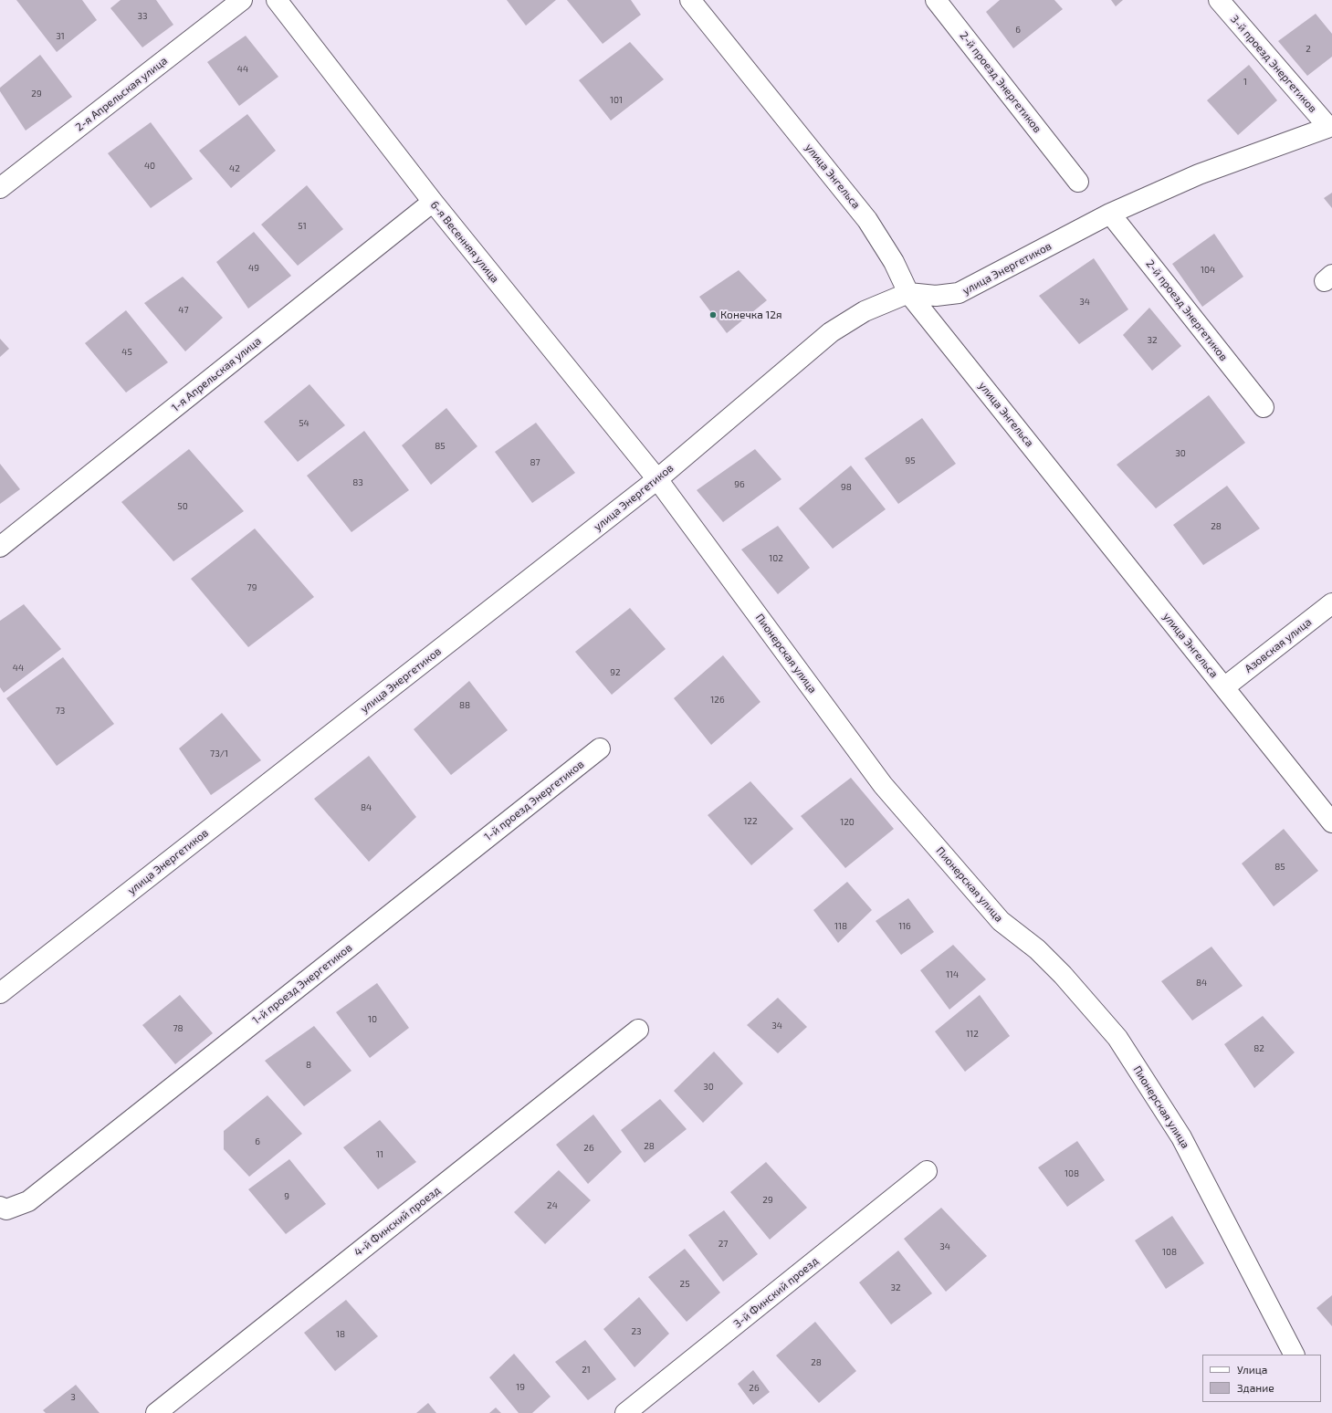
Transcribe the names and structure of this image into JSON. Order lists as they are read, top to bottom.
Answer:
{
  "streets": {
    "street": [
      "3-й проезд Энергетиков",
      "2-й проезд Энергетиков",
      "2-я Апрельская улица",
      "улица Энгельса",
      "6-я Весенняя улица",
      "улица Энергетиков",
      "1-я Апрельская улица",
      "Азовская улица",
      "Пионерская улица",
      "1-й проезд Энергетиков",
      "4-й Финский проезд",
      "3-й Финский проезд"
    ]
  },
  "crossings": [
    ["3-й проезд Энергетиков", "улица Энергетиков"],
    ["2-й проезд Энергетиков", "улица Энергетиков"],
    ["улица Энгельса", "улица Энергетиков"],
    ["улица Энгельса", "Азовская улица"],
    ["6-я Весенняя улица", "улица Энергетиков"],
    ["6-я Весенняя улица", "1-я Апрельская улица"],
    ["6-я Весенняя улица", "Пионерская улица"],
    ["улица Энергетиков", "Пионерская улица"]
  ],
  "places": ["Конечка 12я"],
  "house_numbers": [
    "33",
    "6",
    "31",
    "2",
    "44",
    "1",
    "29",
    "101",
    "40",
    "42",
    "51",
    "49",
    "104",
    "34",
    "47",
    "32",
    "45",
    "54",
    "85",
    "30",
    "95",
    "87",
    "83",
    "96",
    "98",
    "50",
    "28",
    "102",
    "79",
    "44",
    "92",
    "126",
    "88",
    "73",
    "73/1",
    "84",
    "122",
    "120",
    "85",
    "118",
    "116",
    "114",
    "84",
    "10",
    "34",
    "78",
    "112",
    "82",
    "8",
    "30",
    "6",
    "28",
    "26",
    "11",
    "108",
    "9",
    "29",
    "24",
    "27",
    "34",
    "108",
    "25",
    "32",
    "23",
    "18",
    "28",
    "21",
    "19",
    "26",
    "3"
  ],
  "legend": ["Улица", "Здание"]
}
